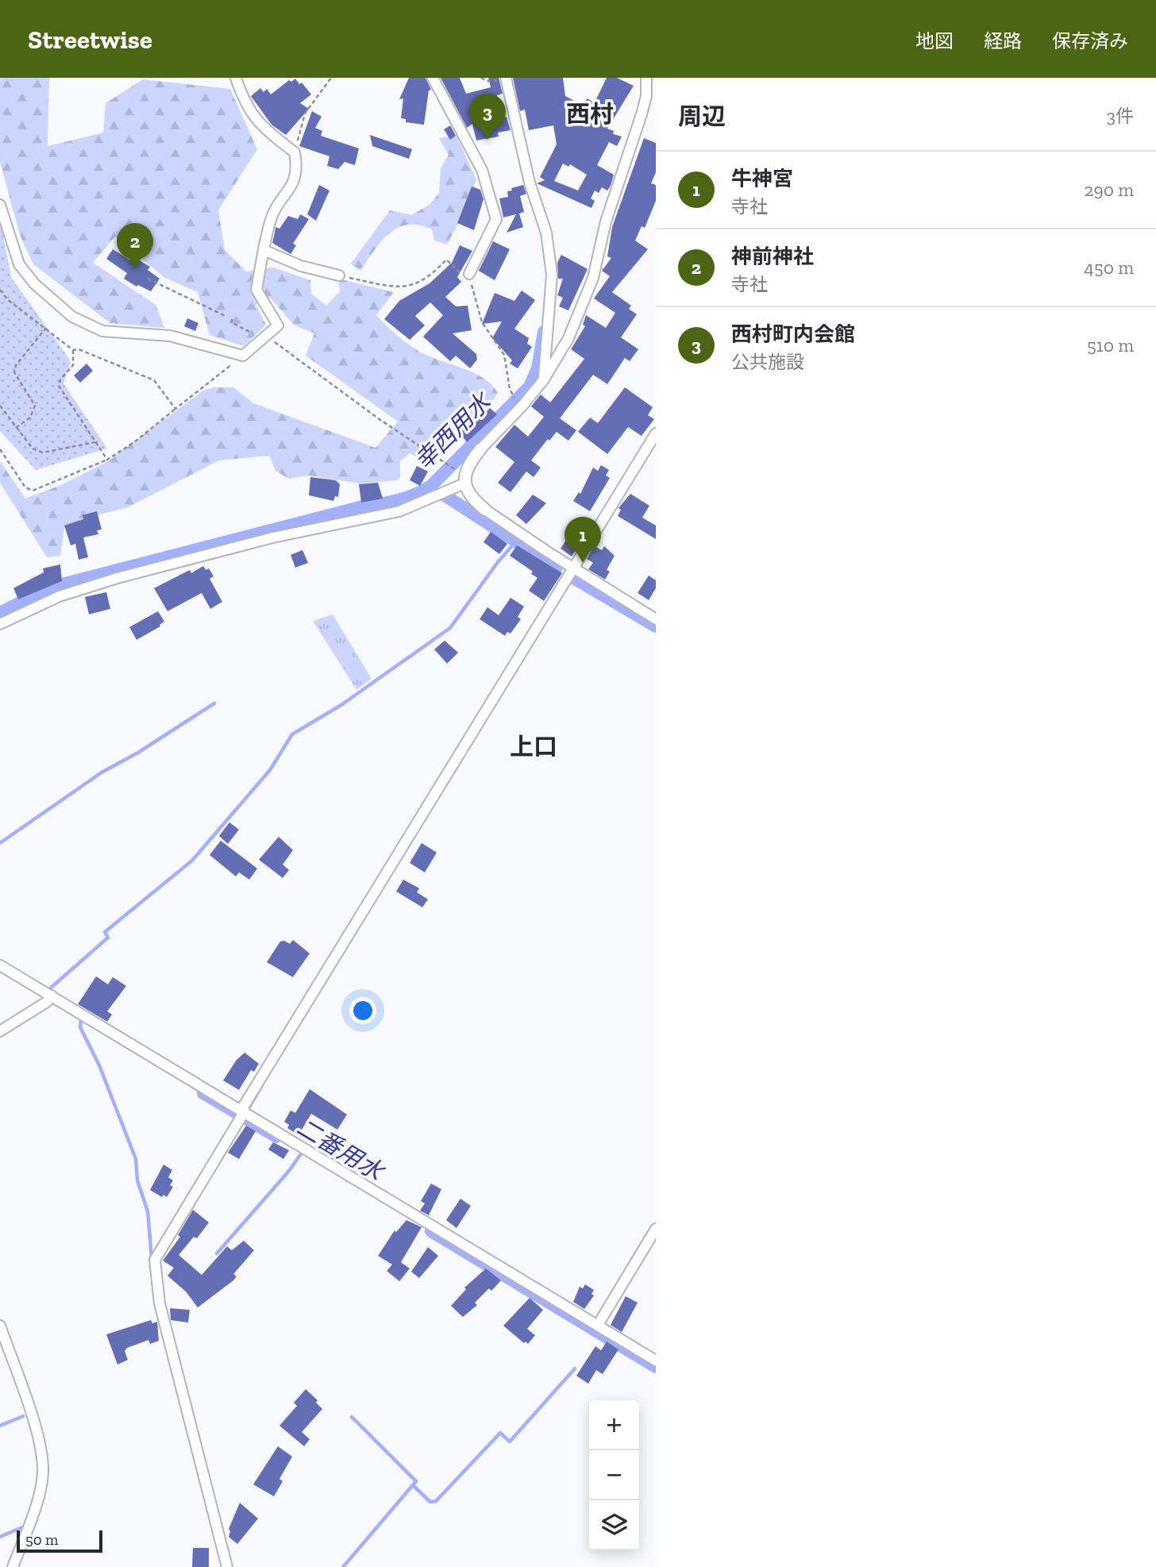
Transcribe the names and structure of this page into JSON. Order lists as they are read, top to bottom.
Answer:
{
  "districts": ["西村", "上口"],
  "water": ["幸西用水", "二番用水"],
  "scale_bar": "50 m",
  "page": {
    "header": "Streetwise",
    "nav": ["地図", "経路", "保存済み"],
    "heading": ["周辺", "3件"],
    "pins": ["3", "2", "1"],
    "list": [
      {
        "mark": "1",
        "name": "牛神宮",
        "note": "寺社",
        "value": "290 m"
      },
      {
        "mark": "2",
        "name": "神前神社",
        "note": "寺社",
        "value": "450 m"
      },
      {
        "mark": "3",
        "name": "西村町内会館",
        "note": "公共施設",
        "value": "510 m"
      }
    ],
    "map_buttons": ["+", "−"],
    "scale": "50 m"
  }
}
